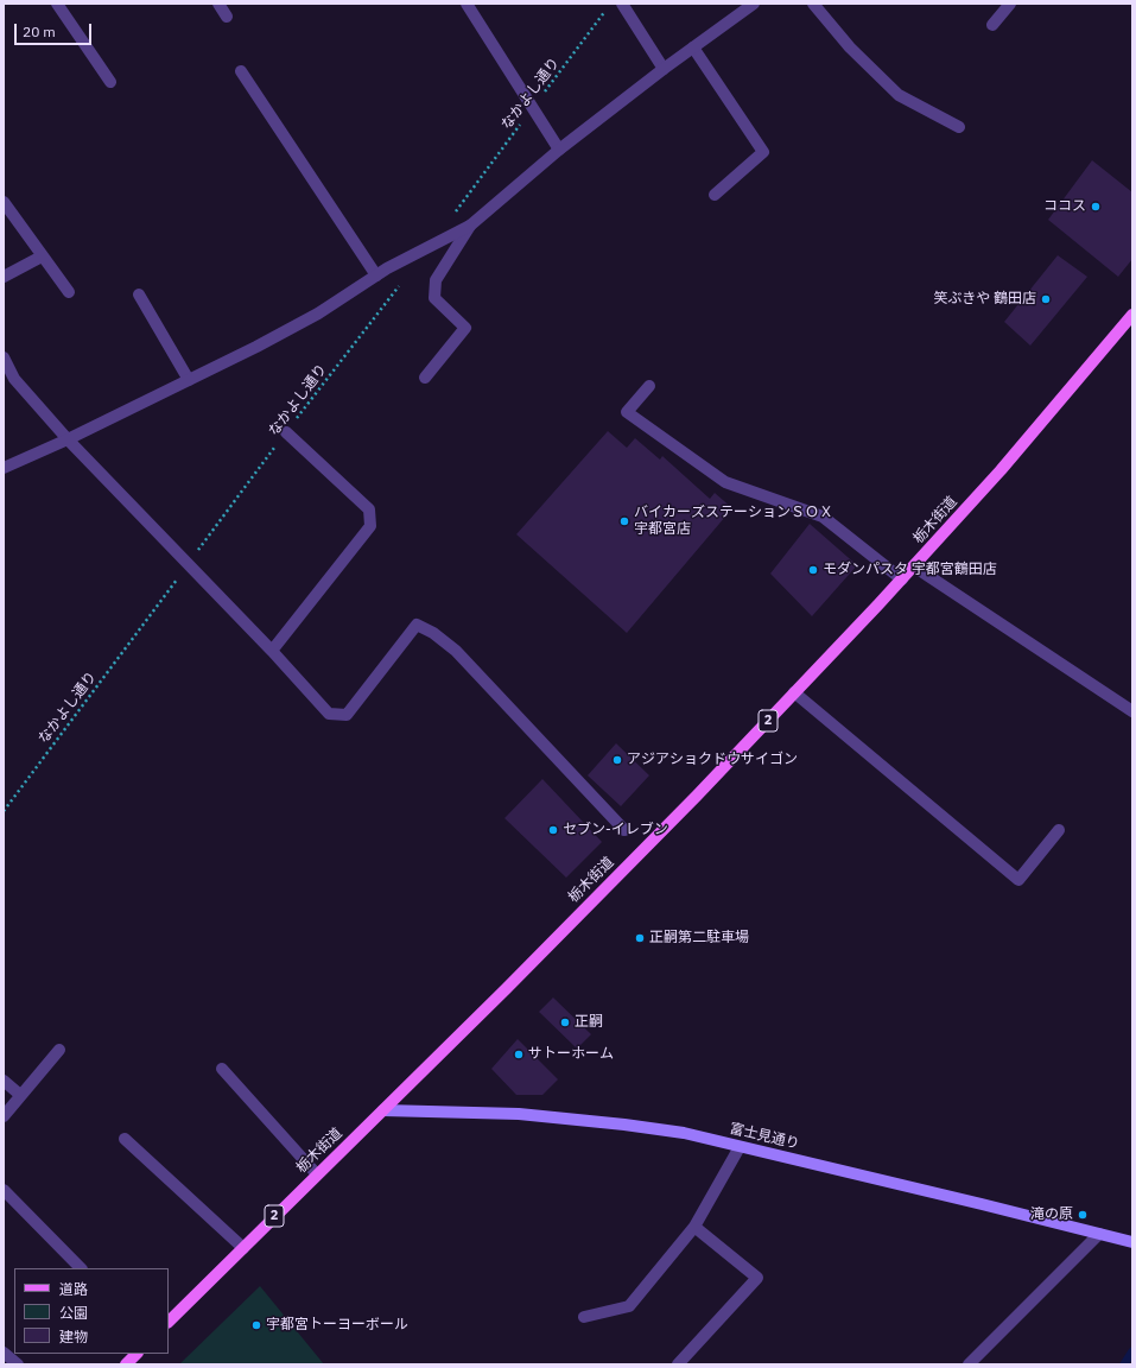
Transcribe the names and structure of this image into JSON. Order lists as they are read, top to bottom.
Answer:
{
  "streets": {
    "main road": ["栃木街道", "2"],
    "street": ["富士見通り"],
    "path": ["なかよし通り"]
  },
  "crossings": [
    ["栃木街道", "富士見通り"]
  ],
  "places": [
    "ココス",
    "笑ぶきや 鶴田店",
    "バイカーズステーションＳＯＸ 宇都宮店",
    "モダンパスタ 宇都宮鶴田店",
    "アジアショクドウサイゴン",
    "セブン-イレブン",
    "正嗣第二駐車場",
    "正嗣",
    "サトーホーム",
    "滝の原",
    "宇都宮トーヨーボール"
  ],
  "legend": ["道路", "公園", "建物"],
  "scale_bar": "20 m"
}
